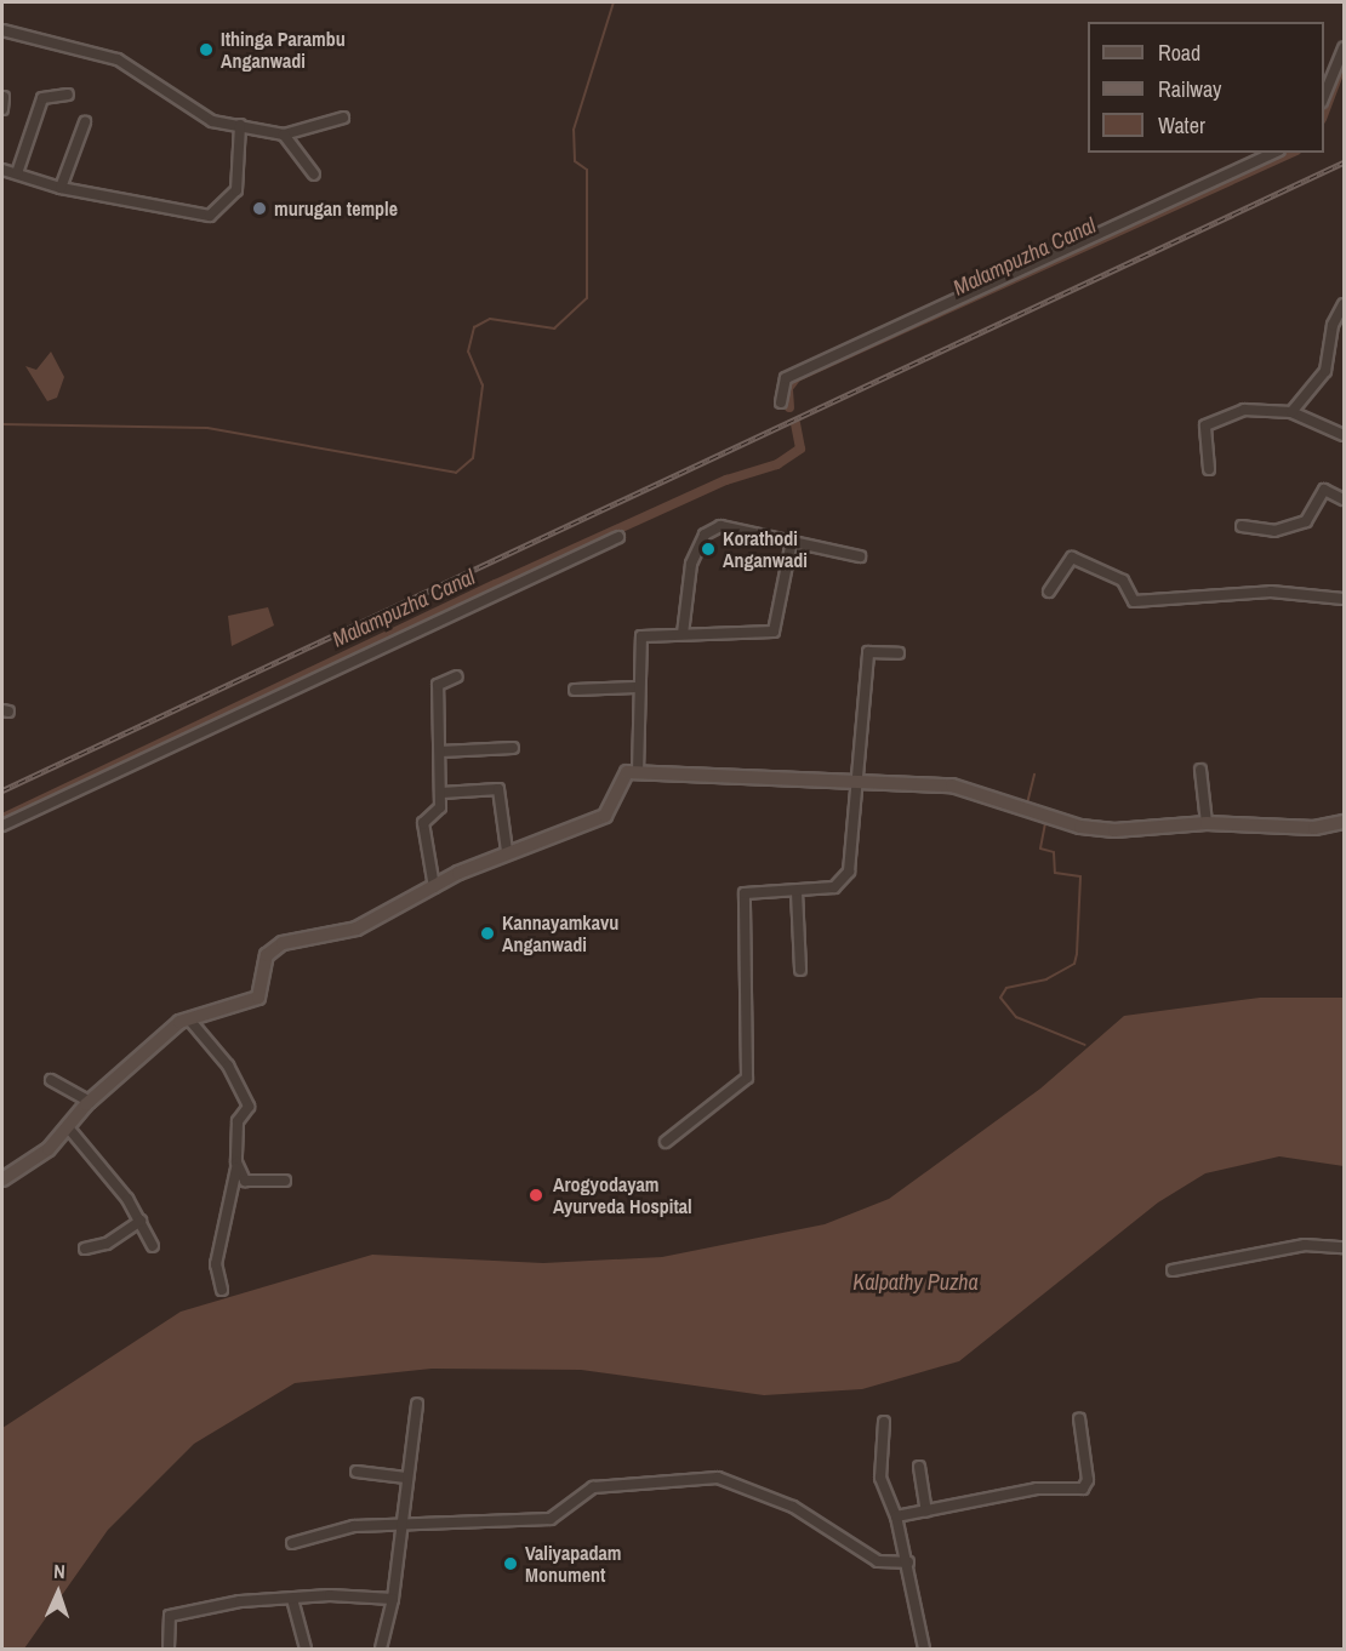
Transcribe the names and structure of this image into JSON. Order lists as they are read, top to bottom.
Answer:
{
  "water": ["Malampuzha Canal", "Kalpathy Puzha"],
  "places": [
    "Ithinga Parambu Anganwadi",
    "murugan temple",
    "Korathodi Anganwadi",
    "Kannayamkavu Anganwadi",
    "Arogyodayam Ayurveda Hospital",
    "Valiyapadam Monument"
  ],
  "legend": ["Road", "Railway", "Water"],
  "north": "top"
}
